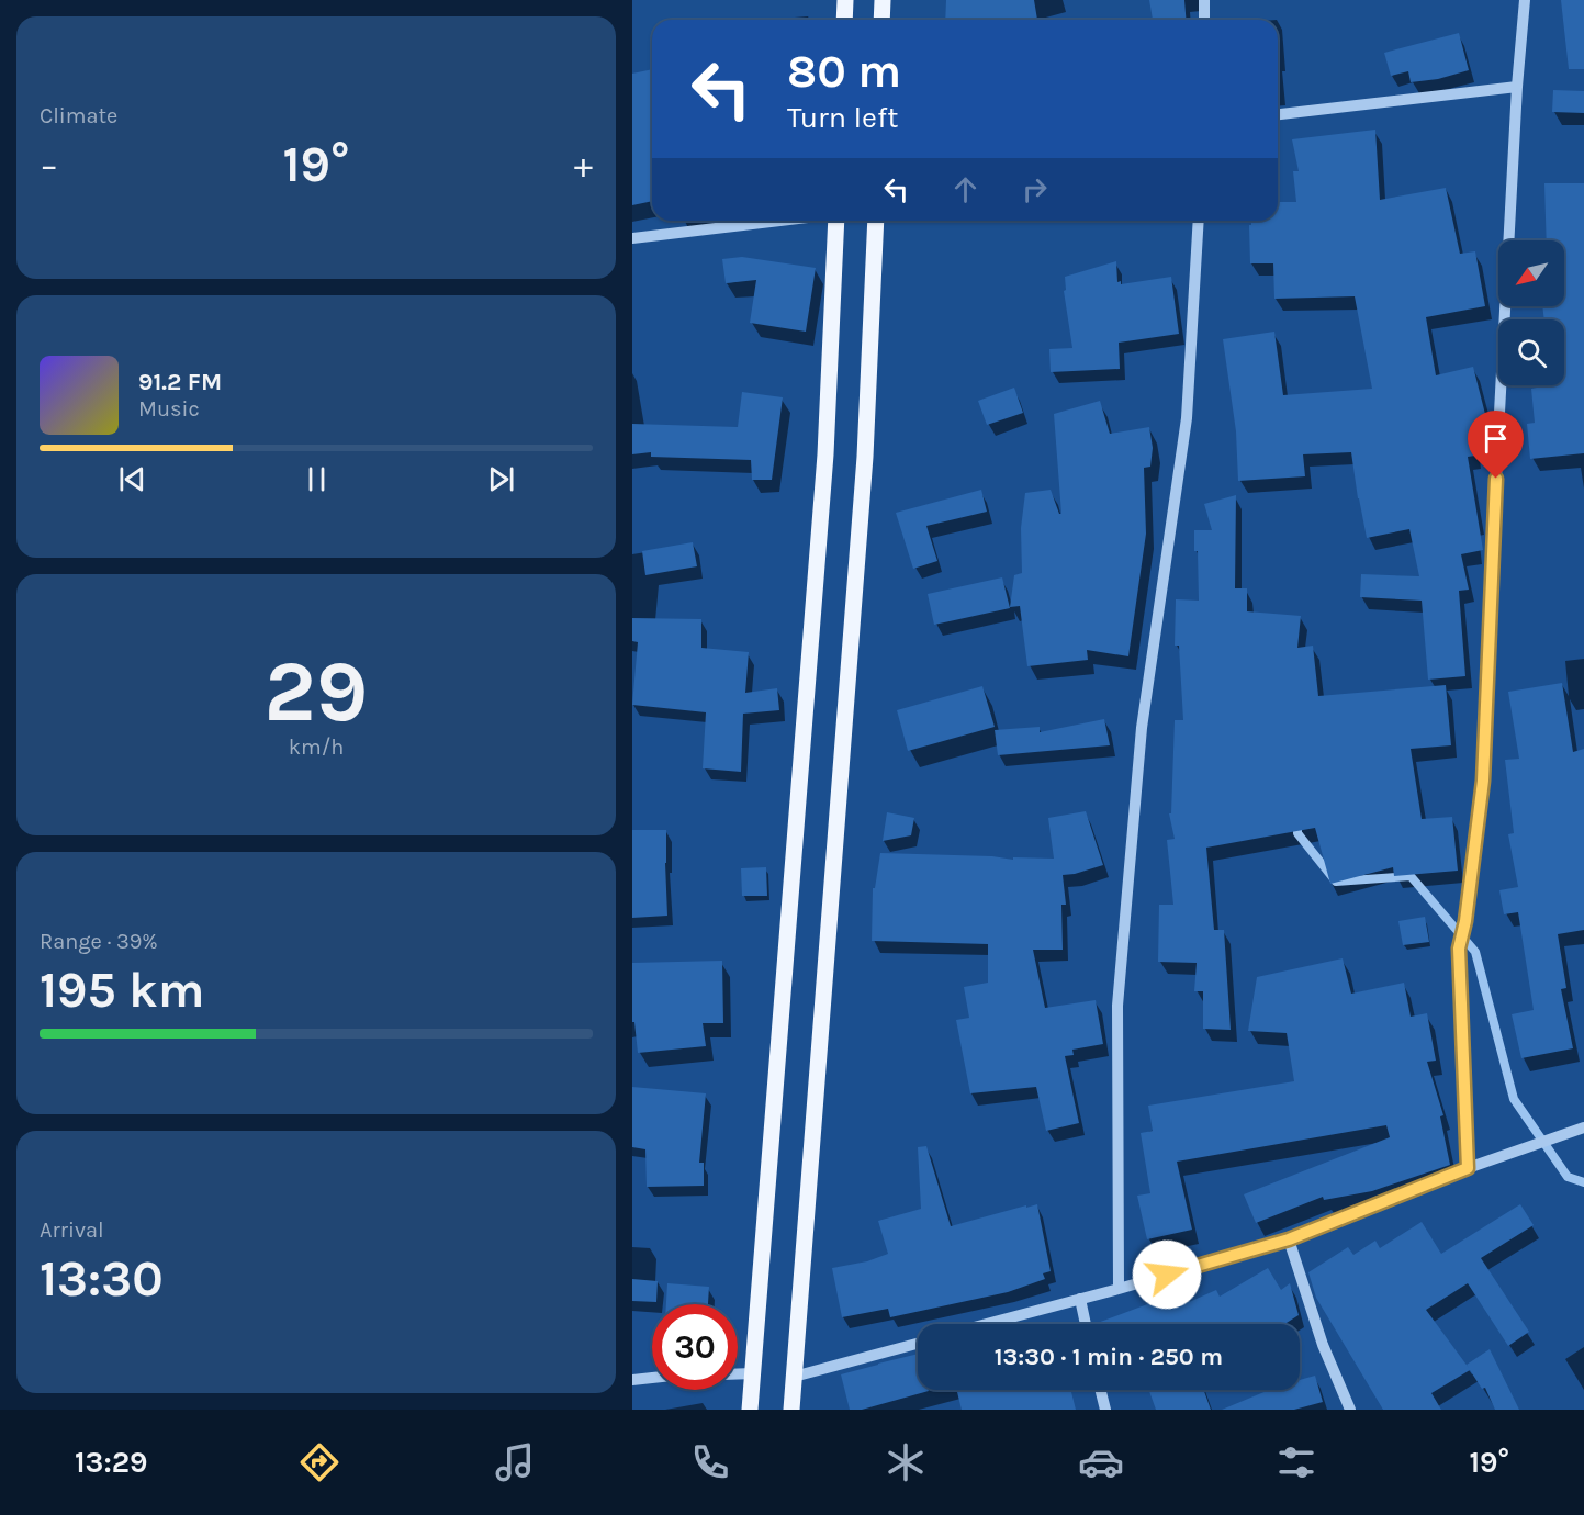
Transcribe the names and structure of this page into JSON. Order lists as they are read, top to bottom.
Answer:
{
  "north": "bottom left",
  "page": {
    "tile": [
      "Climate",
      ["29", "km/h"],
      ["Range · 39%", "195 km"],
      ["Arrival", "13:30"]
    ],
    "turn": ["80 m", "Turn left"],
    "heat": ["−", "19°", "+"],
    "song": ["91.2 FM", "Music"],
    "limit": "30",
    "trip": "13:30 · 1 min · 250 m",
    "tabs": ["13:29", "19°"]
  }
}
